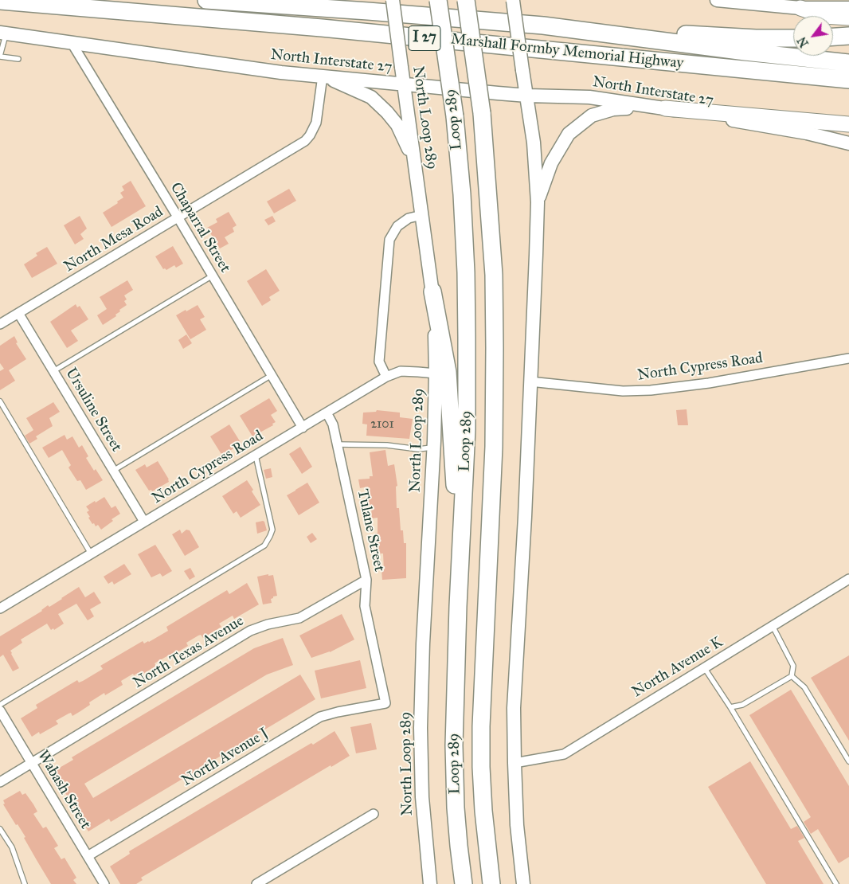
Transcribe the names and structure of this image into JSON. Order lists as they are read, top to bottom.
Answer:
{
  "streets": {
    "highway": ["I 27", "Marshall Formby Memorial Highway", "Loop 289"],
    "main road": ["North Interstate 27", "North Loop 289"],
    "street": [
      "Chaparral Street",
      "North Mesa Road",
      "North Cypress Road",
      "Ursuline Street",
      "Tulane Street",
      "North Texas Avenue",
      "North Avenue K",
      "North Avenue J",
      "Wabash Street"
    ]
  },
  "crossings": [
    ["North Interstate 27", "North Loop 289"],
    ["North Interstate 27", "Chaparral Street"],
    ["North Interstate 27", "North Mesa Road"],
    ["North Loop 289", "North Cypress Road"],
    ["Chaparral Street", "North Mesa Road"],
    ["Chaparral Street", "North Cypress Road"],
    ["North Mesa Road", "Ursuline Street"],
    ["North Cypress Road", "Ursuline Street"],
    ["North Cypress Road", "Tulane Street"],
    ["Tulane Street", "North Texas Avenue"],
    ["Tulane Street", "North Avenue J"],
    ["North Texas Avenue", "Wabash Street"],
    ["North Avenue J", "Wabash Street"]
  ],
  "house_numbers": ["2101"],
  "north": "bottom left"
}
